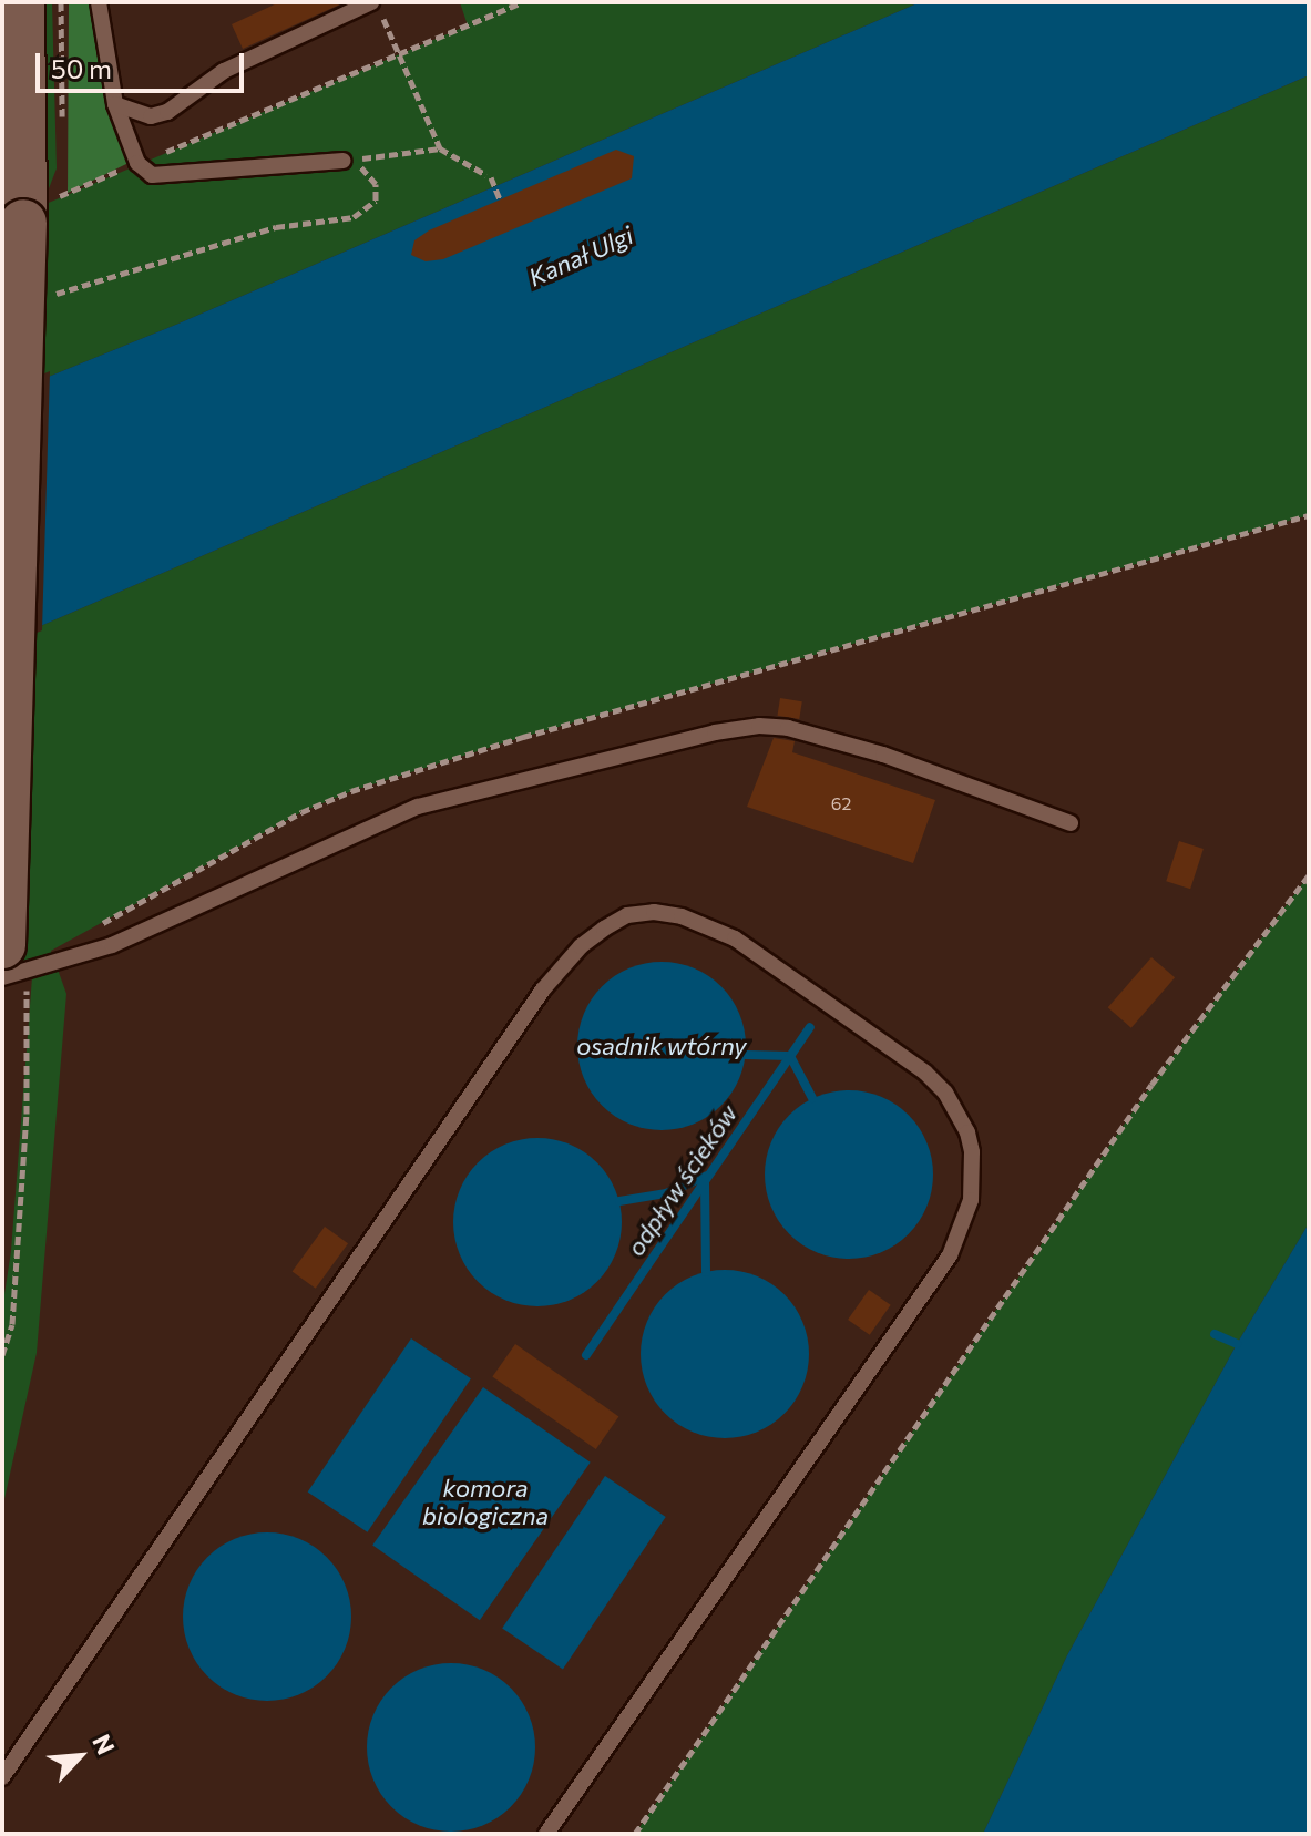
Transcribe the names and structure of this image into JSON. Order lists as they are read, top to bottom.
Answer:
{
  "water": [
    "Kanał Ulgi",
    "osadnik wtórny",
    "odpływ ścieków",
    "komora biologiczna"
  ],
  "house_numbers": ["62"],
  "scale_bar": "50 m",
  "north": "top right"
}
